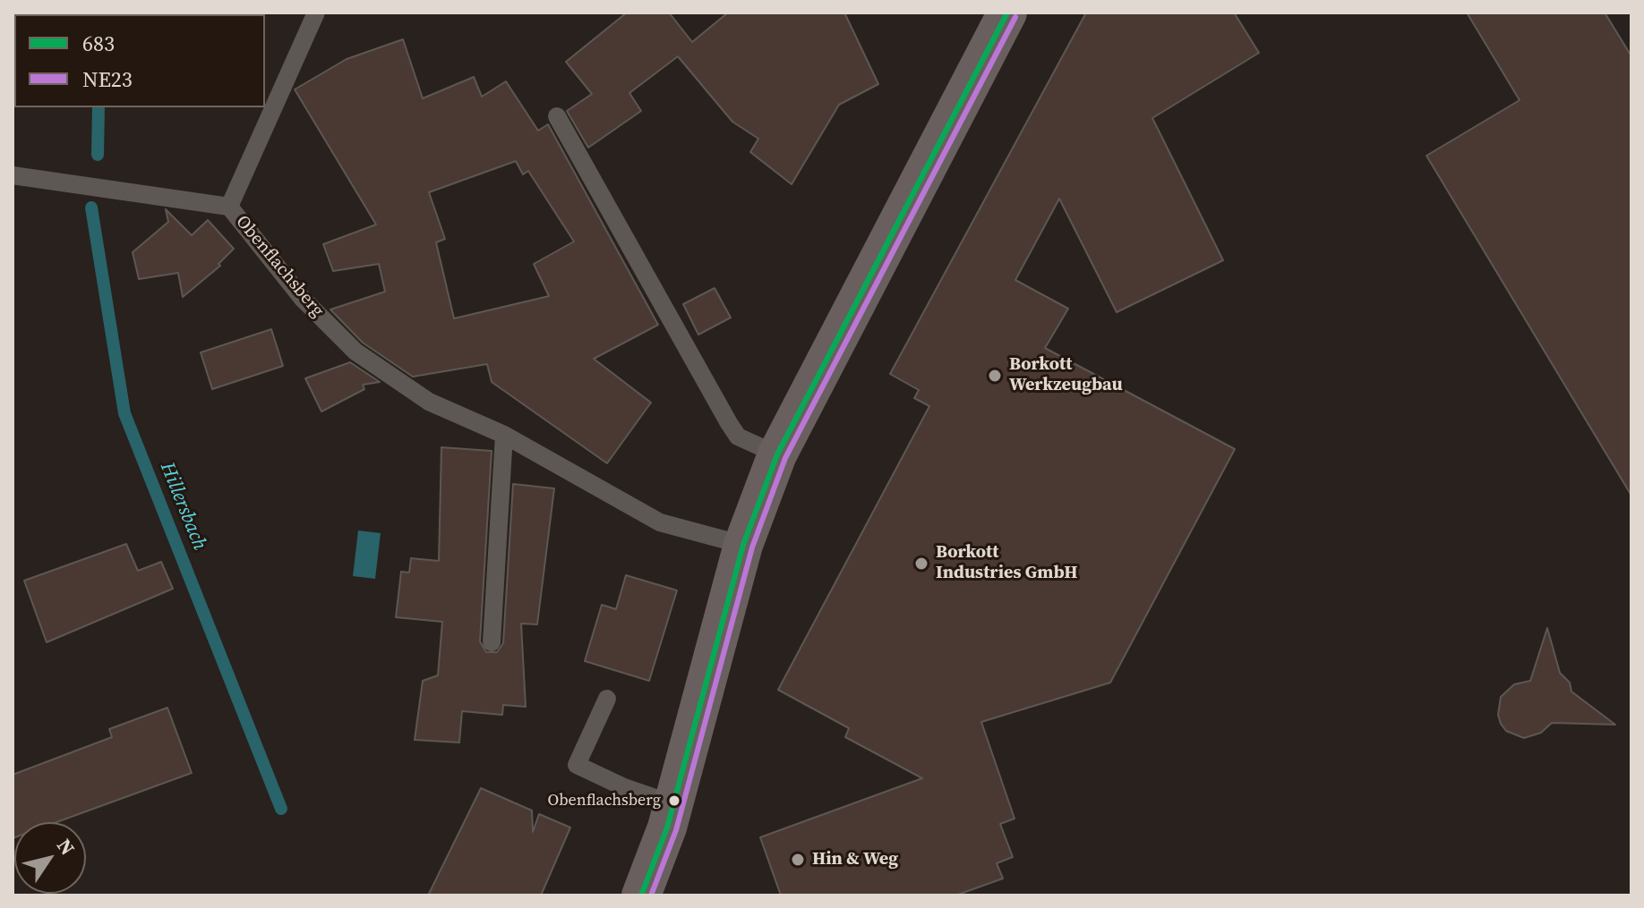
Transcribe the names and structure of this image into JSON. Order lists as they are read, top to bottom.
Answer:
{
  "streets": {
    "lane": ["Obenflachsberg"]
  },
  "water": ["Hillersbach"],
  "places": [
    "Borkott Werkzeugbau",
    "Borkott Industries GmbH",
    "Obenflachsberg",
    "Hin & Weg"
  ],
  "lines": ["transit line 683", "transit line NE23"],
  "legend": ["683", "NE23"],
  "north": "top right"
}
